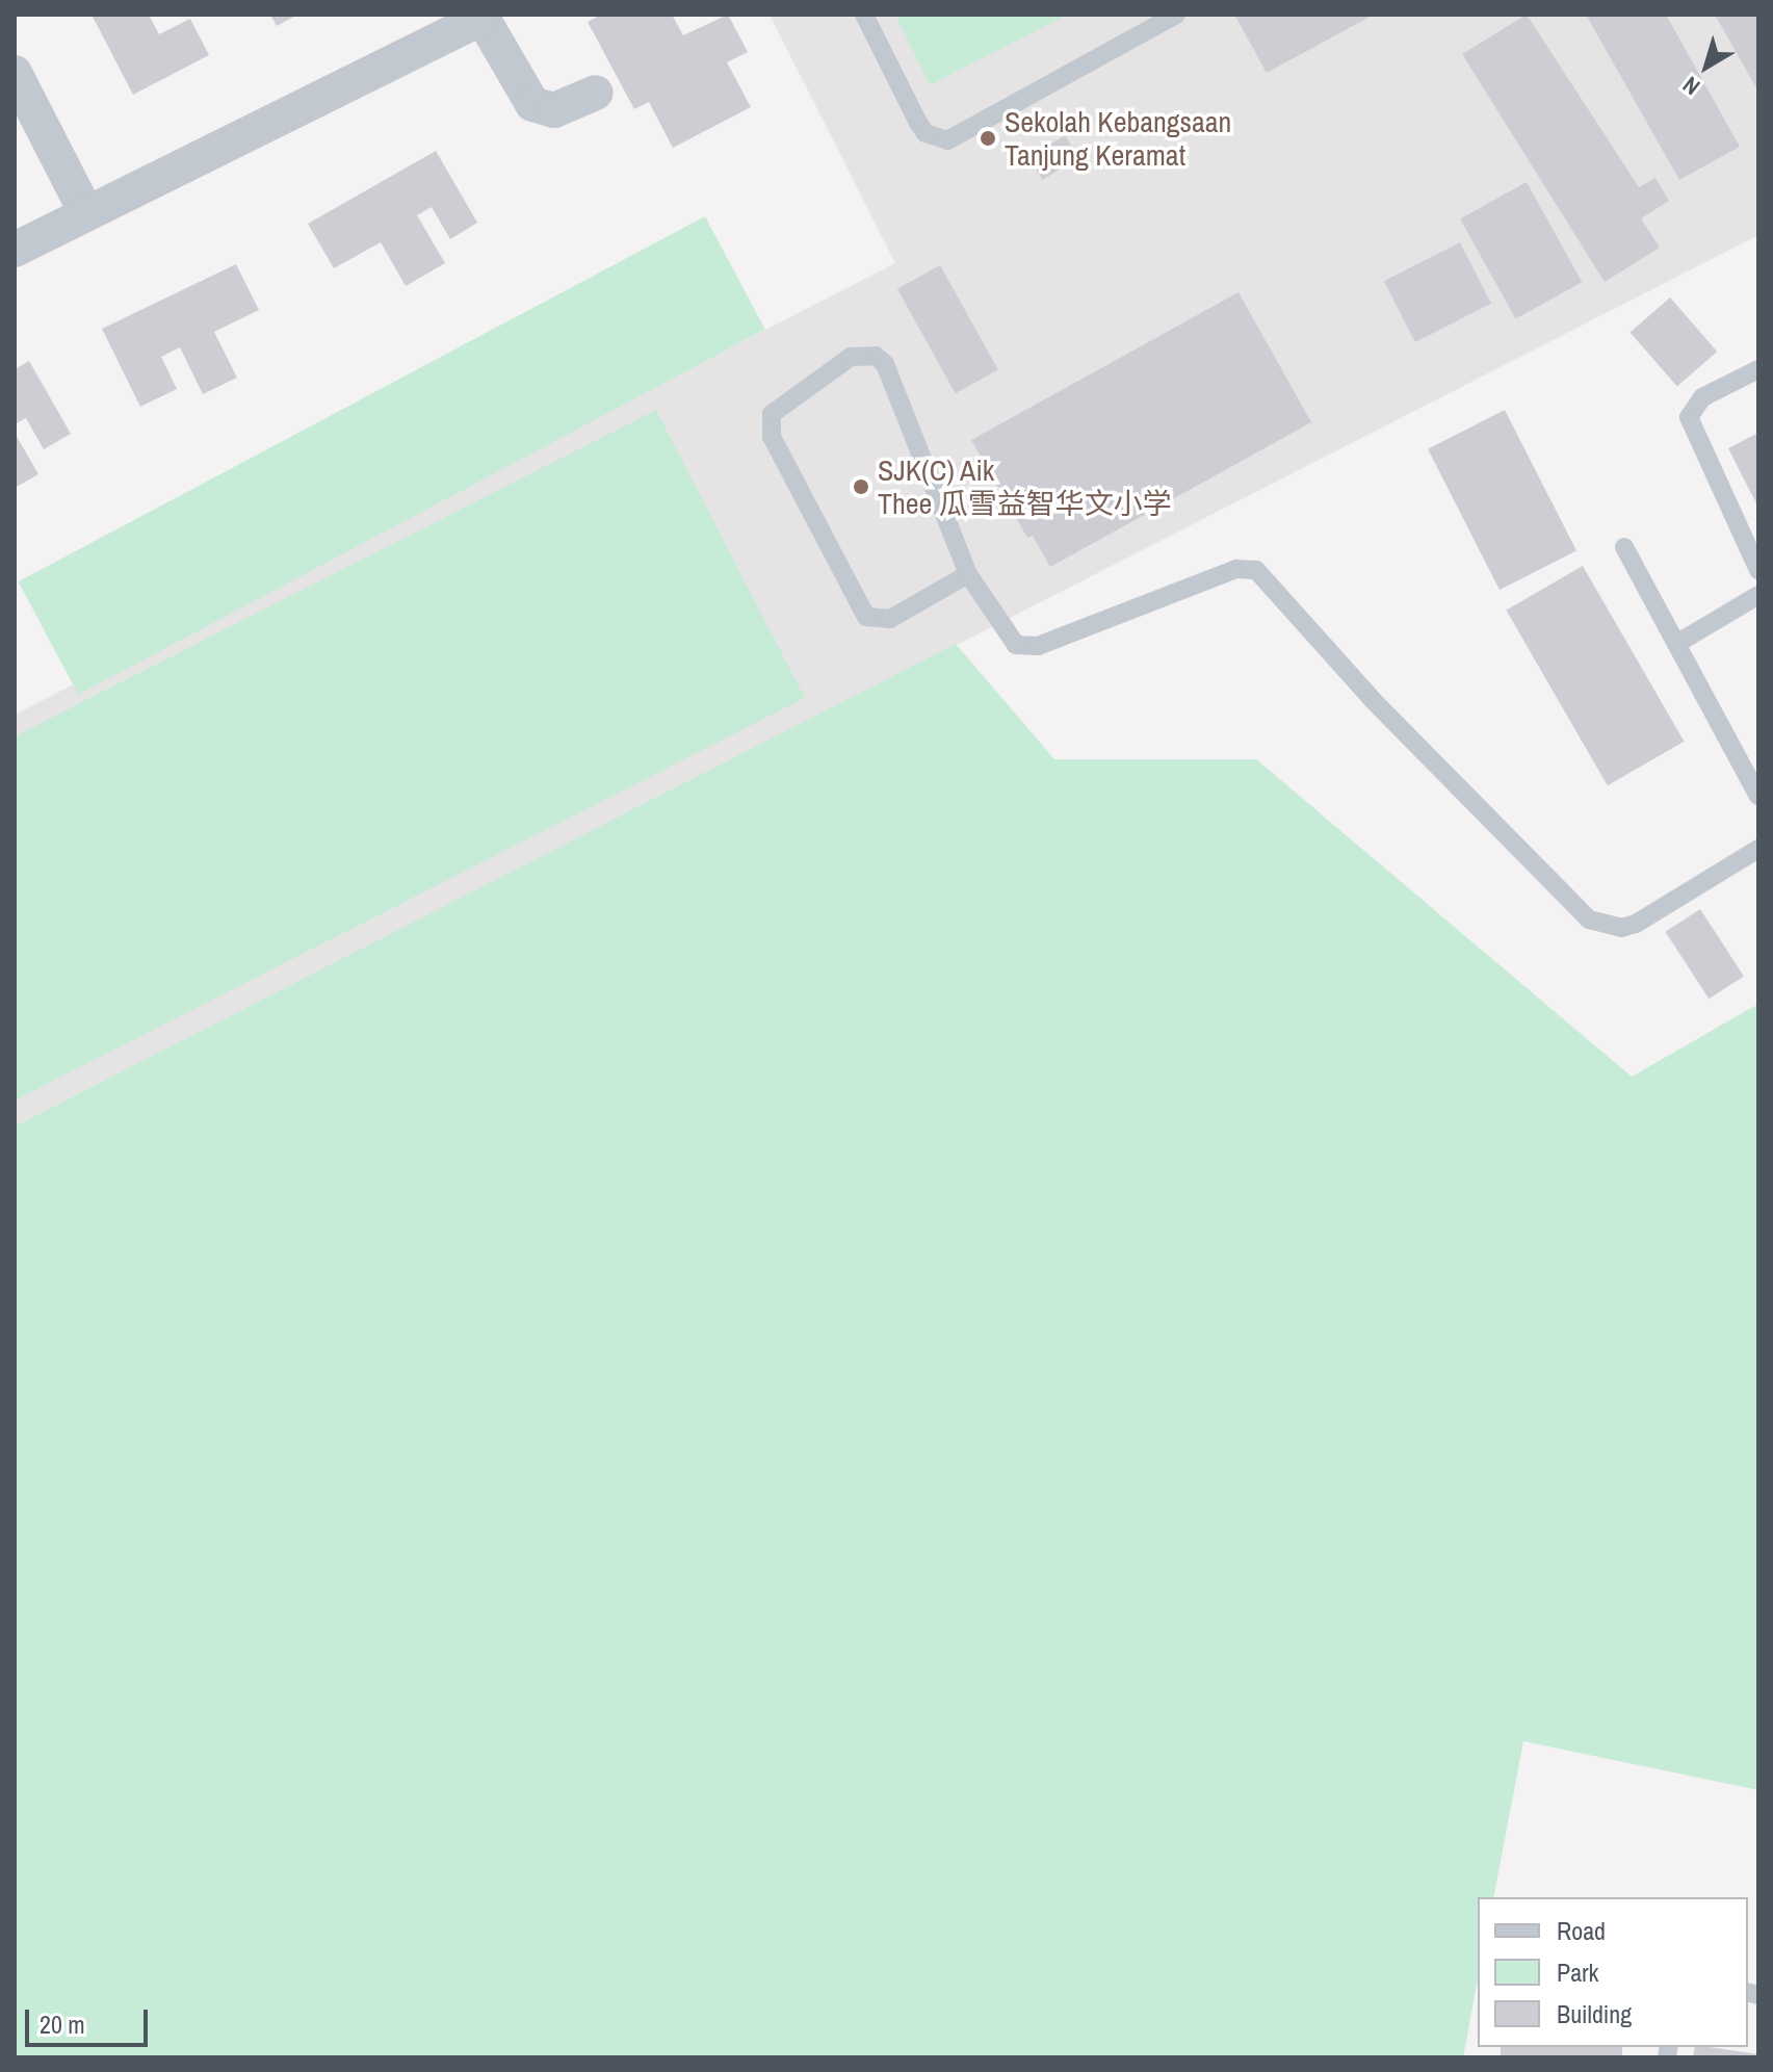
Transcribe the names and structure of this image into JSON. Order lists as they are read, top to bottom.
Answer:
{
  "places": ["Sekolah Kebangsaan Tanjung Keramat", "SJK(C) Aik Thee 瓜雪益智华文小学"],
  "legend": ["Road", "Park", "Building"],
  "scale_bar": "20 m",
  "north": "bottom left"
}
